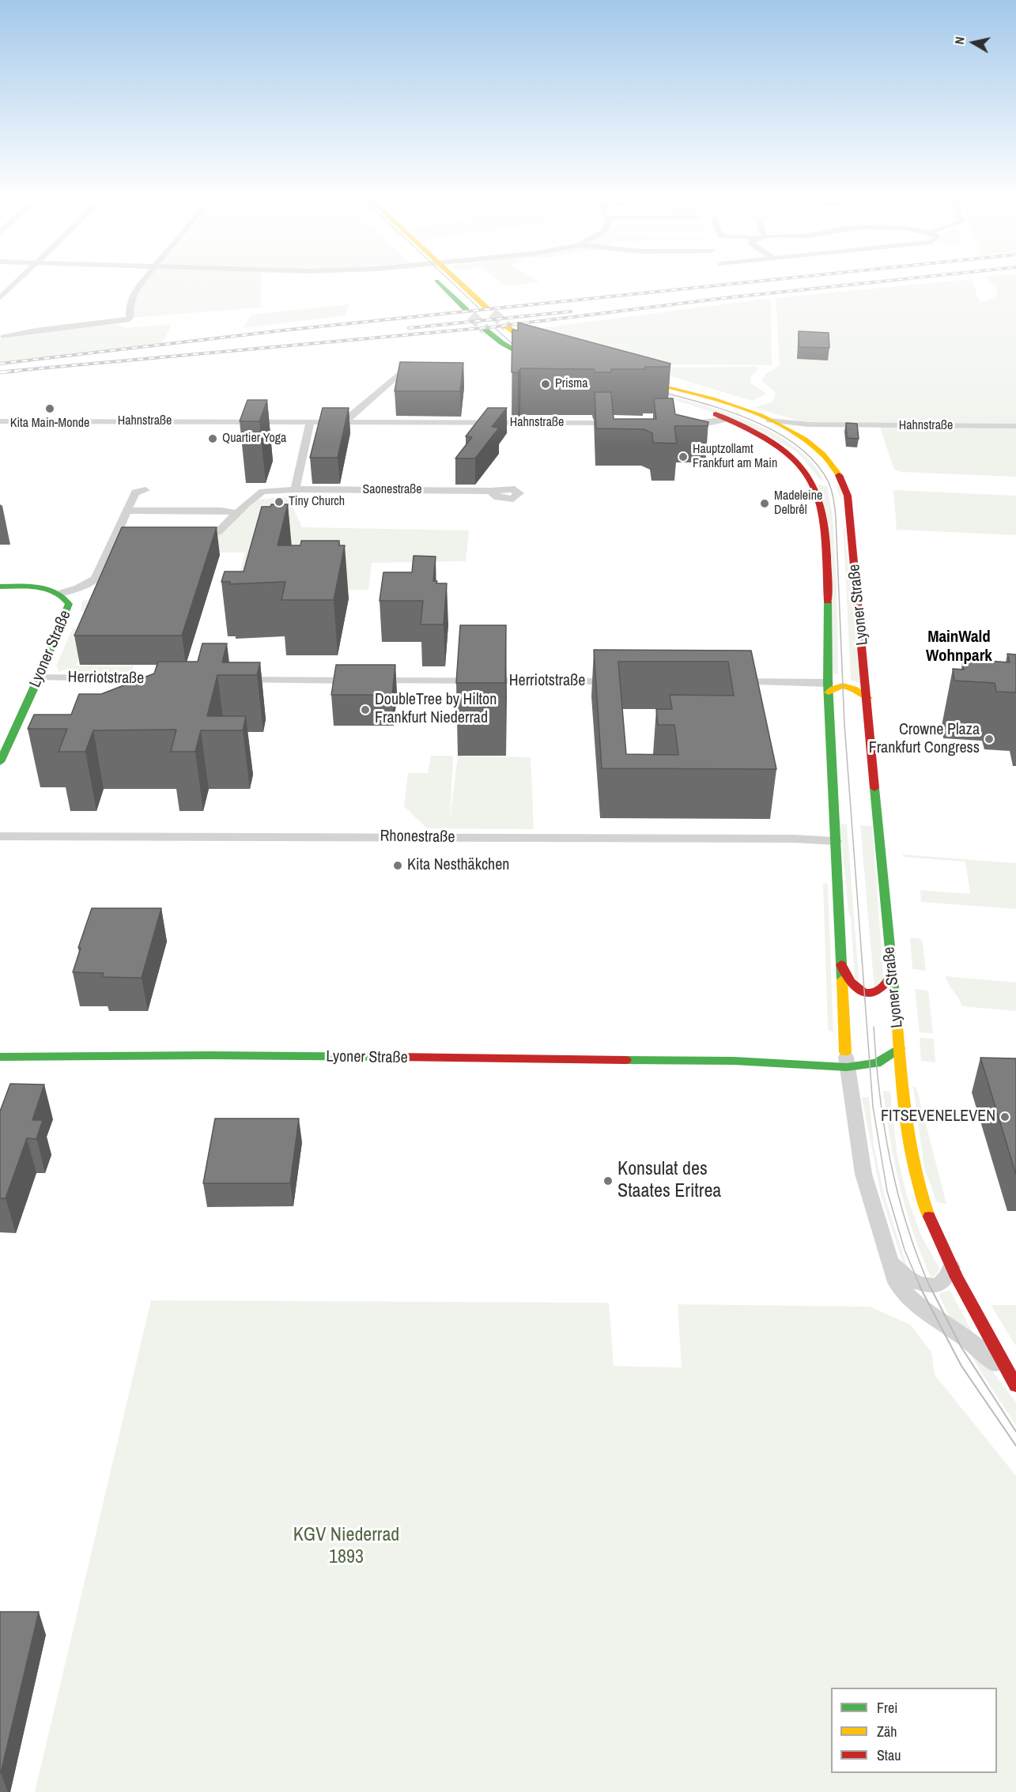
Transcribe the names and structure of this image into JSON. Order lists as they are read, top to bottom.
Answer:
{
  "streets": {
    "main road": ["Lyoner Straße"],
    "street": [
      "Hahnstraße",
      "Saonestraße",
      "Herriotstraße",
      "Rhonestraße"
    ]
  },
  "crossings": [
    ["Hahnstraße", "Lyoner Straße"],
    ["Lyoner Straße", "Herriotstraße"],
    ["Lyoner Straße", "Rhonestraße"]
  ],
  "districts": ["MainWald Wohnpark"],
  "parks": ["KGV Niederrad 1893"],
  "places": [
    "Prisma",
    "Kita Main-Monde",
    "Quartier Yoga",
    "Hauptzollamt Frankfurt am Main",
    "Tiny Church",
    "Madeleine Delbrêl",
    "DoubleTree by Hilton Frankfurt Niederrad",
    "Crowne Plaza Frankfurt Congress",
    "Kita Nesthäkchen",
    "FITSEVENELEVEN",
    "Konsulat des Staates Eritrea"
  ],
  "legend": ["Frei", "Zäh", "Stau"],
  "north": "left"
}
